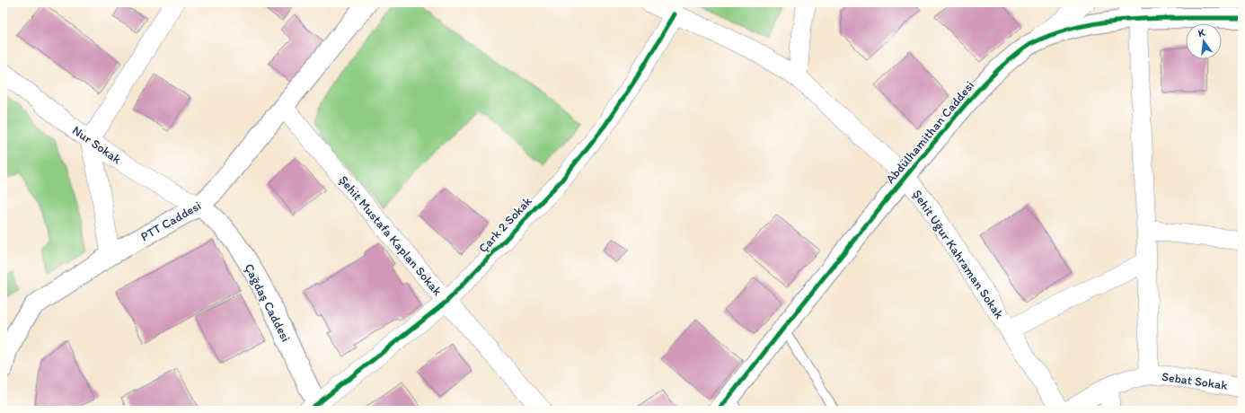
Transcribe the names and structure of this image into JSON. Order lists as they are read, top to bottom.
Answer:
{
  "streets": {
    "street": [
      "Abdülhamithan Caddesi",
      "Nur Sokak",
      "PTT Caddesi",
      "Çark 2 Sokak",
      "Şehit Mustafa Kaplan Sokak",
      "Şehit Uğur Kahraman Sokak",
      "Çağdaş Caddesi",
      "Sebat Sokak"
    ]
  },
  "crossings": [
    ["Abdülhamithan Caddesi", "Şehit Uğur Kahraman Sokak"],
    ["Nur Sokak", "PTT Caddesi"],
    ["Nur Sokak", "Çağdaş Caddesi"],
    ["PTT Caddesi", "Şehit Mustafa Kaplan Sokak"],
    ["PTT Caddesi", "Çağdaş Caddesi"],
    ["Çark 2 Sokak", "Şehit Mustafa Kaplan Sokak"],
    ["Çark 2 Sokak", "Şehit Uğur Kahraman Sokak"],
    ["Çark 2 Sokak", "Çağdaş Caddesi"]
  ],
  "north": "top"
}
